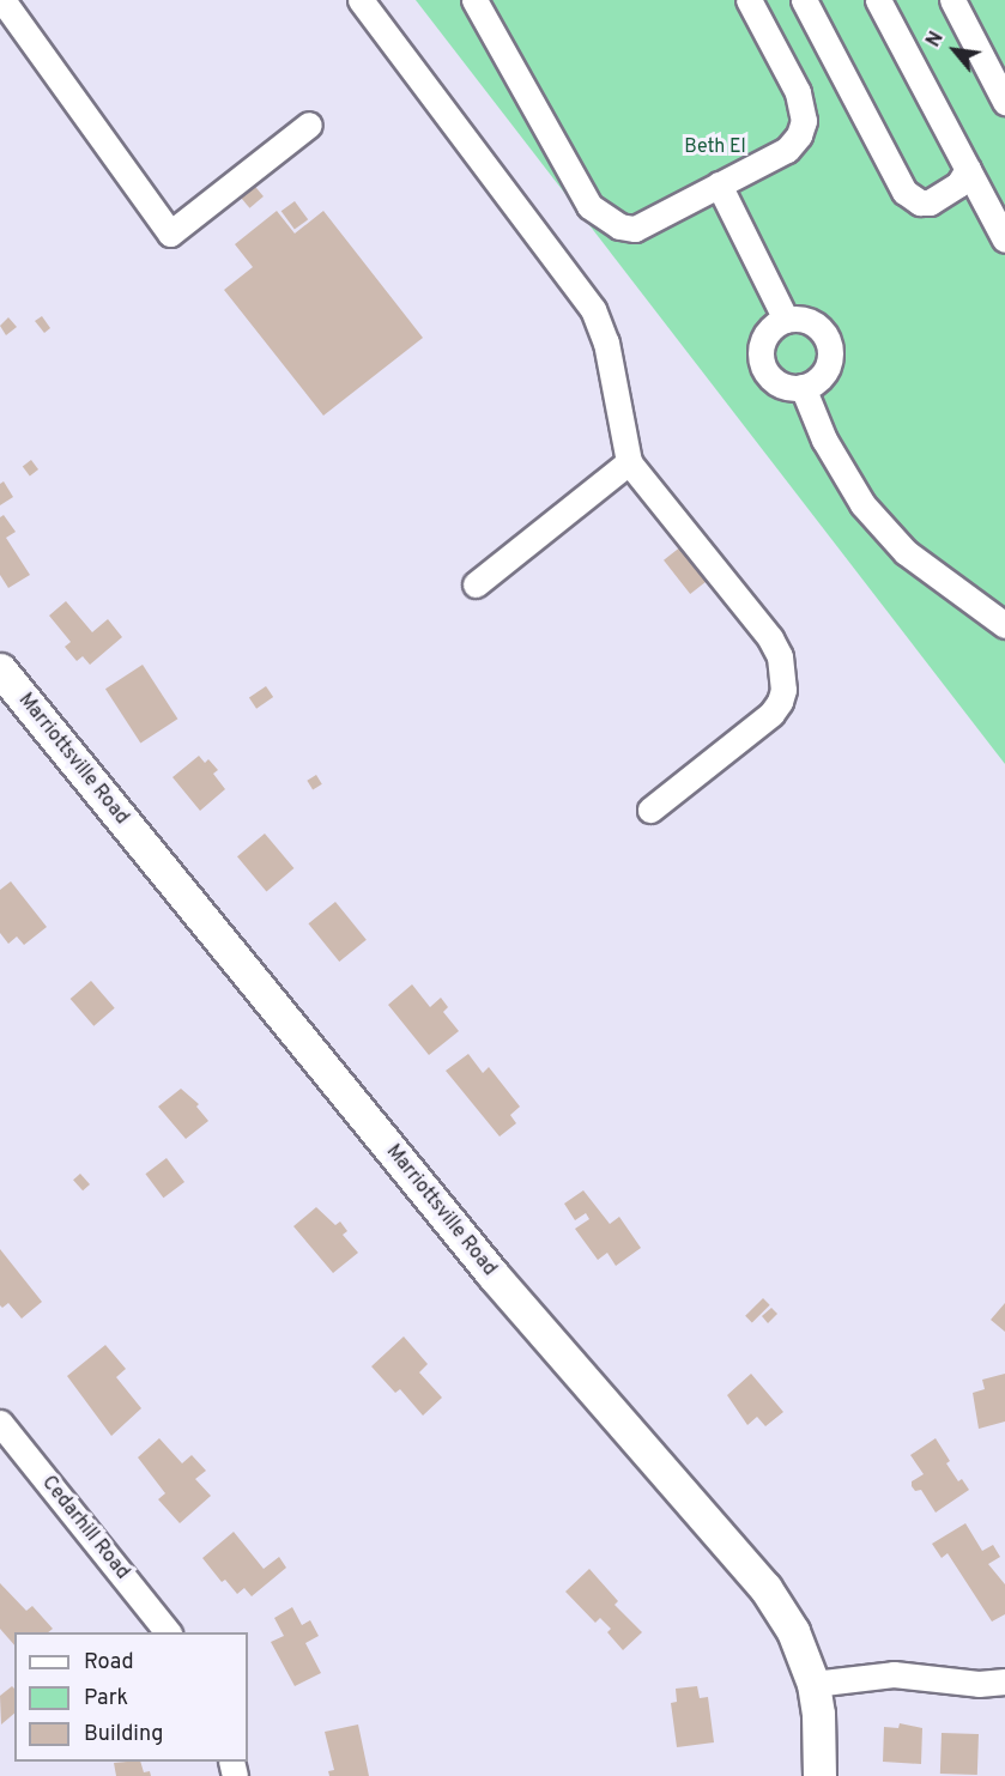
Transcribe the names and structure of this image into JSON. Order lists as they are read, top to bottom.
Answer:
{
  "streets": {
    "main road": ["Marriottsville Road"],
    "street": ["Cedarhill Road"]
  },
  "parks": ["Beth El"],
  "legend": ["Road", "Park", "Building"],
  "north": "top left"
}
